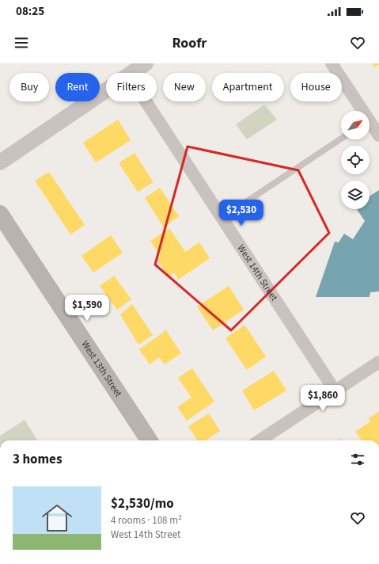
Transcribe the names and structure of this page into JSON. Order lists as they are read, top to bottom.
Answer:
{
  "streets": {
    "main road": ["West 13th Street"],
    "street": ["West 14th Street"]
  },
  "north": "top right",
  "page": {
    "status": "08:25",
    "header": "Roofr",
    "chip": [
      "Buy",
      "Rent",
      "Filters",
      "New",
      "Apartment",
      "House"
    ],
    "price": ["$2,530", "$1,590", "$1,860"],
    "heading": "3 homes",
    "list": [
      {
        "name": "$2,530/mo",
        "note": "4 rooms · 108 m² · West 14th Street"
      }
    ]
  }
}
